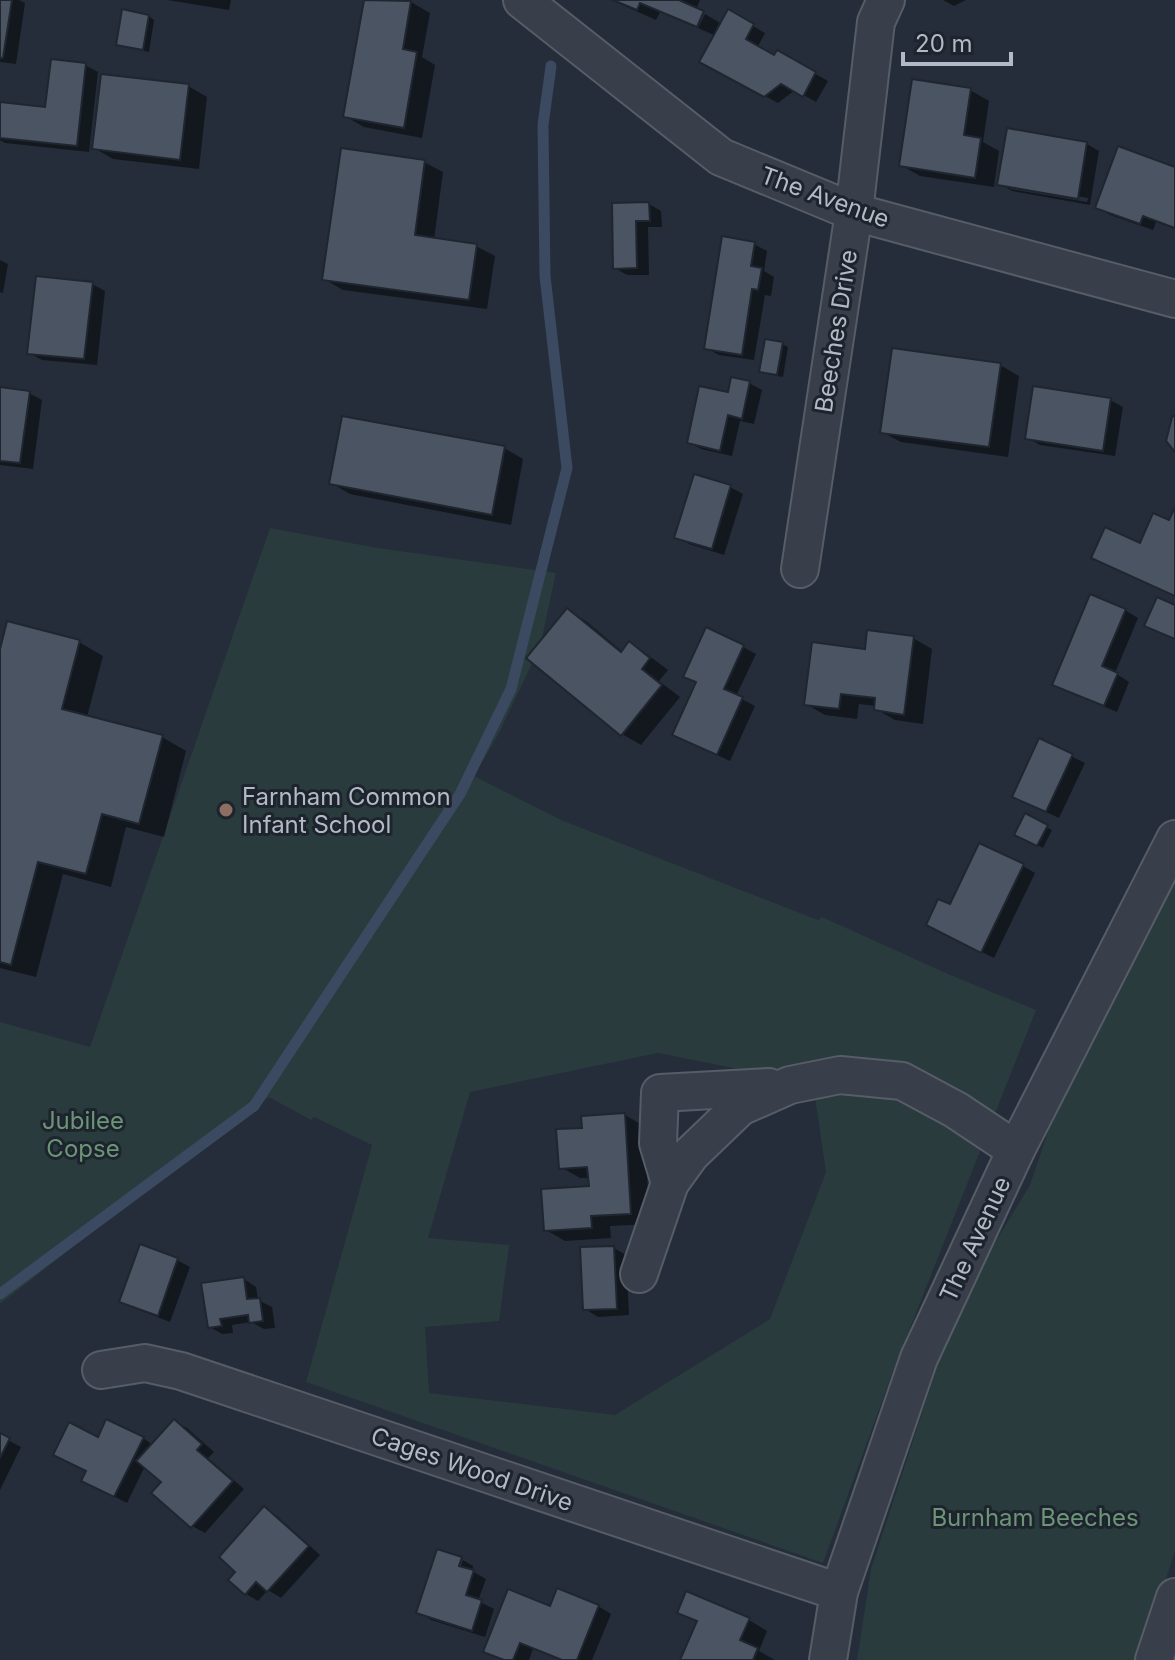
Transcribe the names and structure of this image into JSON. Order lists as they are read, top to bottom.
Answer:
{
  "streets": {
    "street": ["The Avenue", "Beeches Drive", "Cages Wood Drive"]
  },
  "crossings": [
    ["The Avenue", "Beeches Drive"],
    ["The Avenue", "Cages Wood Drive"]
  ],
  "parks": ["Jubilee Copse", "Burnham Beeches"],
  "places": ["Farnham Common Infant School"],
  "scale_bar": "20 m"
}
